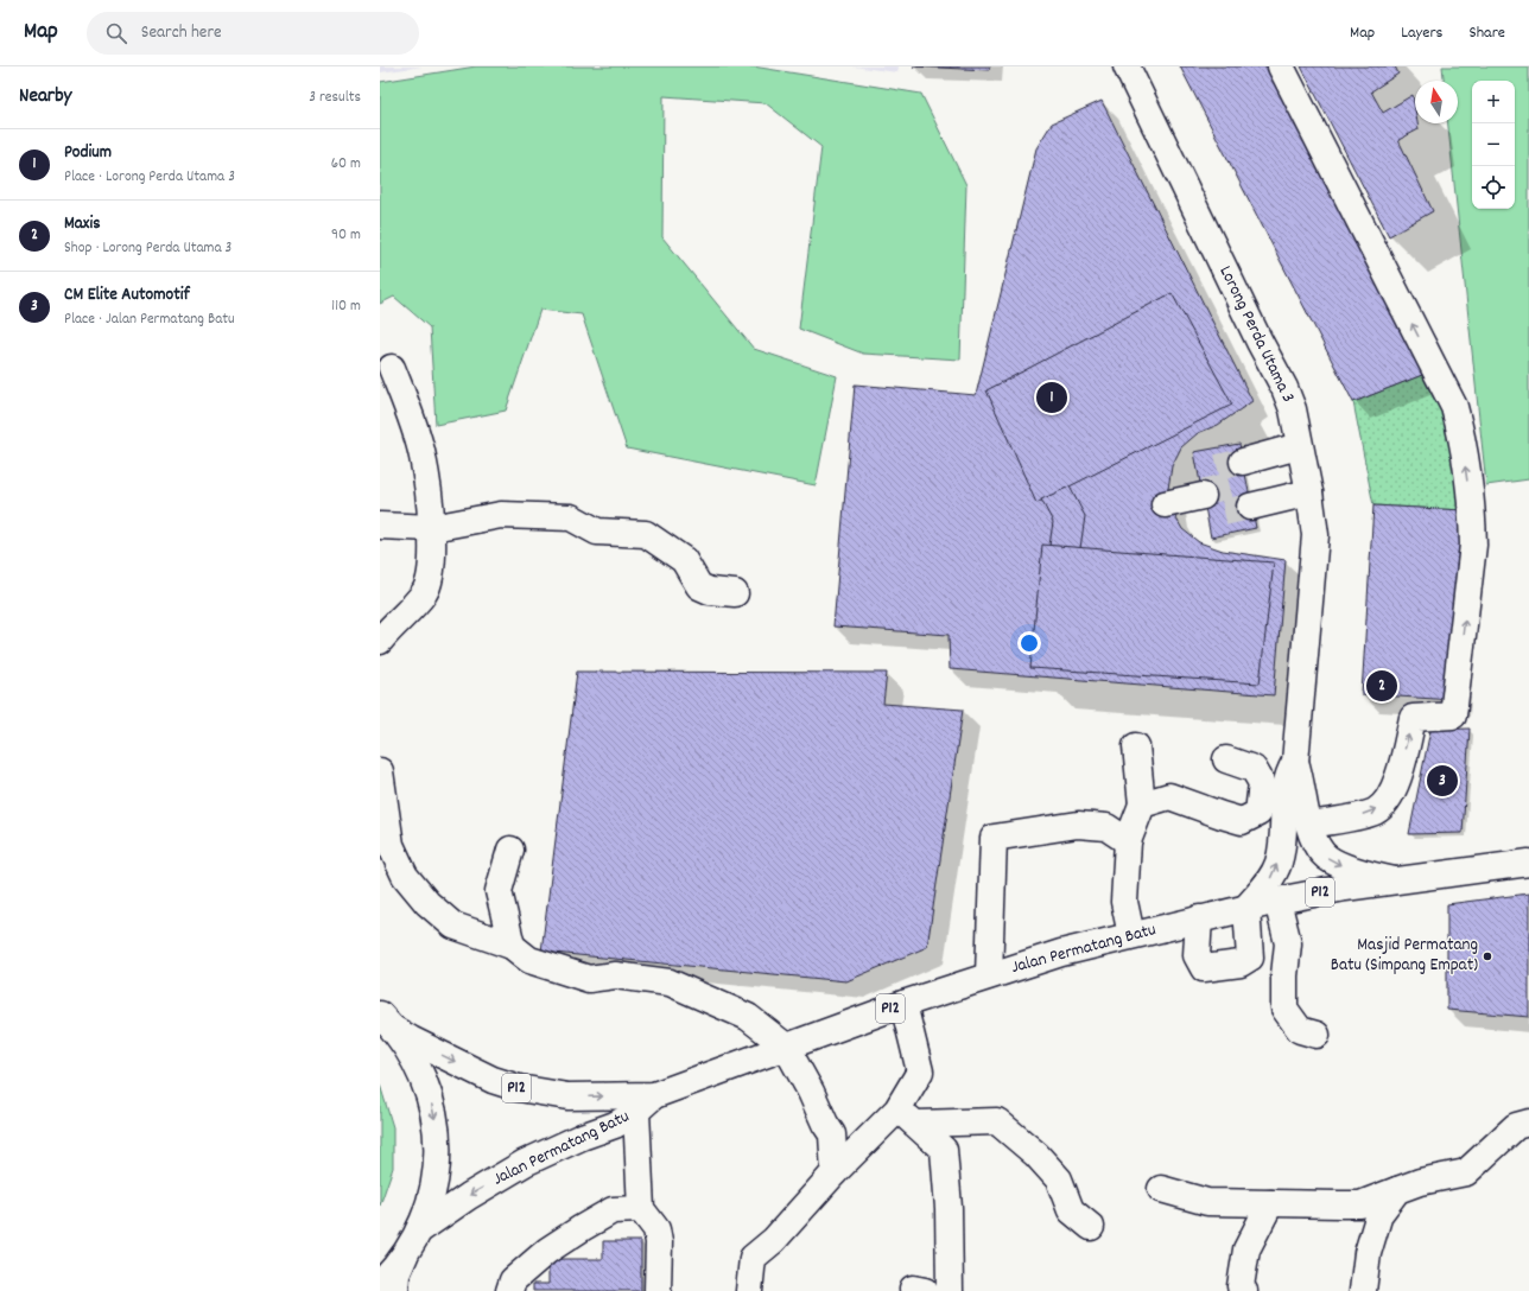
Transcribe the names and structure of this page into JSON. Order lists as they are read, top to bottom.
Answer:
{
  "streets": {
    "main road": ["Lorong Perda Utama 3", "P12", "Jalan Permatang Batu"]
  },
  "crossings": [
    ["Lorong Perda Utama 3", "Jalan Permatang Batu"],
    ["P12", "Jalan Permatang Batu"]
  ],
  "places": ["Masjid Permatang Batu (Simpang Empat)"],
  "north": "top",
  "page": {
    "header": "Map",
    "search": "Search here",
    "nav": ["Map", "Layers", "Share"],
    "heading": ["Nearby", "3 results"],
    "map_buttons": ["+", "−"],
    "list": [
      {
        "mark": "1",
        "name": "Podium",
        "note": "Place · Lorong Perda Utama 3",
        "value": "60 m"
      },
      {
        "mark": "2",
        "name": "Maxis",
        "note": "Shop · Lorong Perda Utama 3",
        "value": "90 m"
      },
      {
        "mark": "3",
        "name": "CM Elite Automotif",
        "note": "Place · Jalan Permatang Batu",
        "value": "110 m"
      }
    ],
    "pins": ["1", "2", "3"]
  }
}
